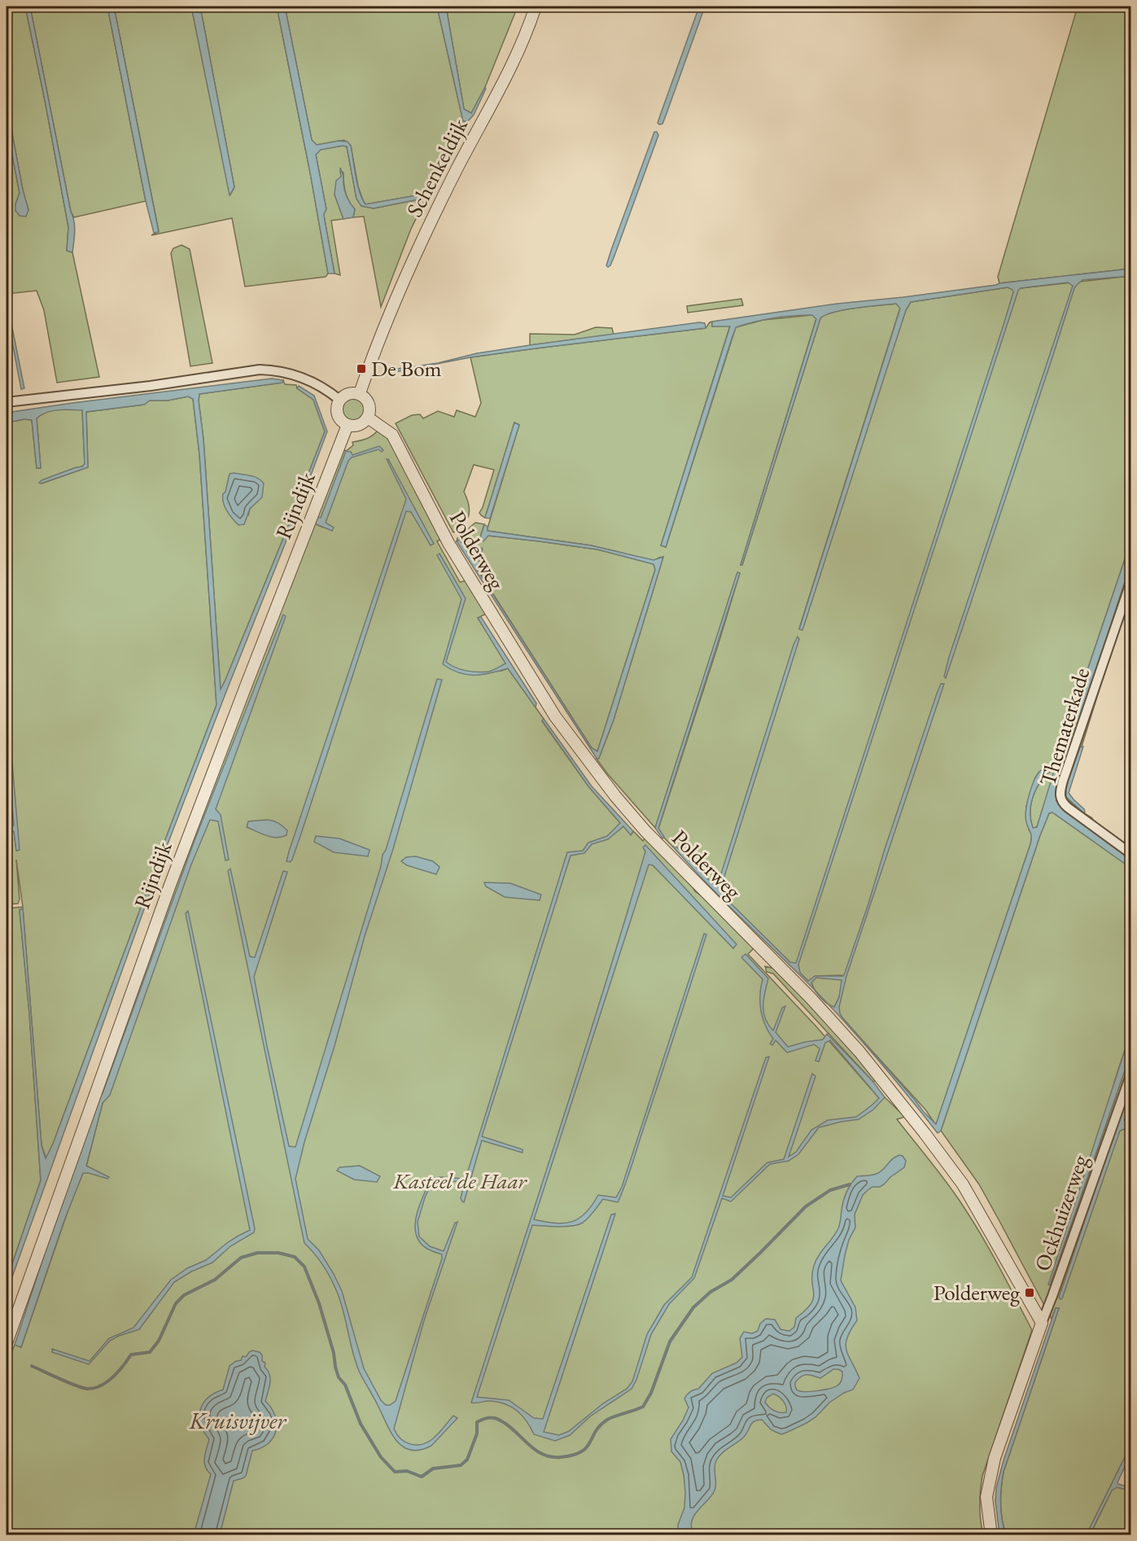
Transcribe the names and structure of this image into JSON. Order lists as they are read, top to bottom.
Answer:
{
  "streets": {
    "street": [
      "Schenkeldijk",
      "Rijndijk",
      "Polderweg",
      "Thematerkade",
      "Ockhuizerweg"
    ]
  },
  "crossings": [
    ["Schenkeldijk", "Rijndijk"],
    ["Schenkeldijk", "Polderweg"],
    ["Rijndijk", "Polderweg"],
    ["Polderweg", "Ockhuizerweg"]
  ],
  "water": ["Kruisvijver"],
  "parks": ["Kasteel de Haar"],
  "places": {
    "transit": ["De Bom", "Polderweg"]
  }
}
